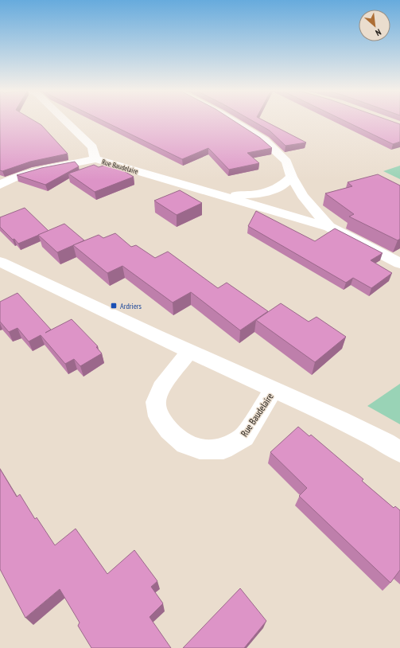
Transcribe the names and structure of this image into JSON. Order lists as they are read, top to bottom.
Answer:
{
  "streets": {
    "street": ["Rue Baudelaire"]
  },
  "places": {
    "transit": ["Ardriers"]
  },
  "north": "bottom right"
}
